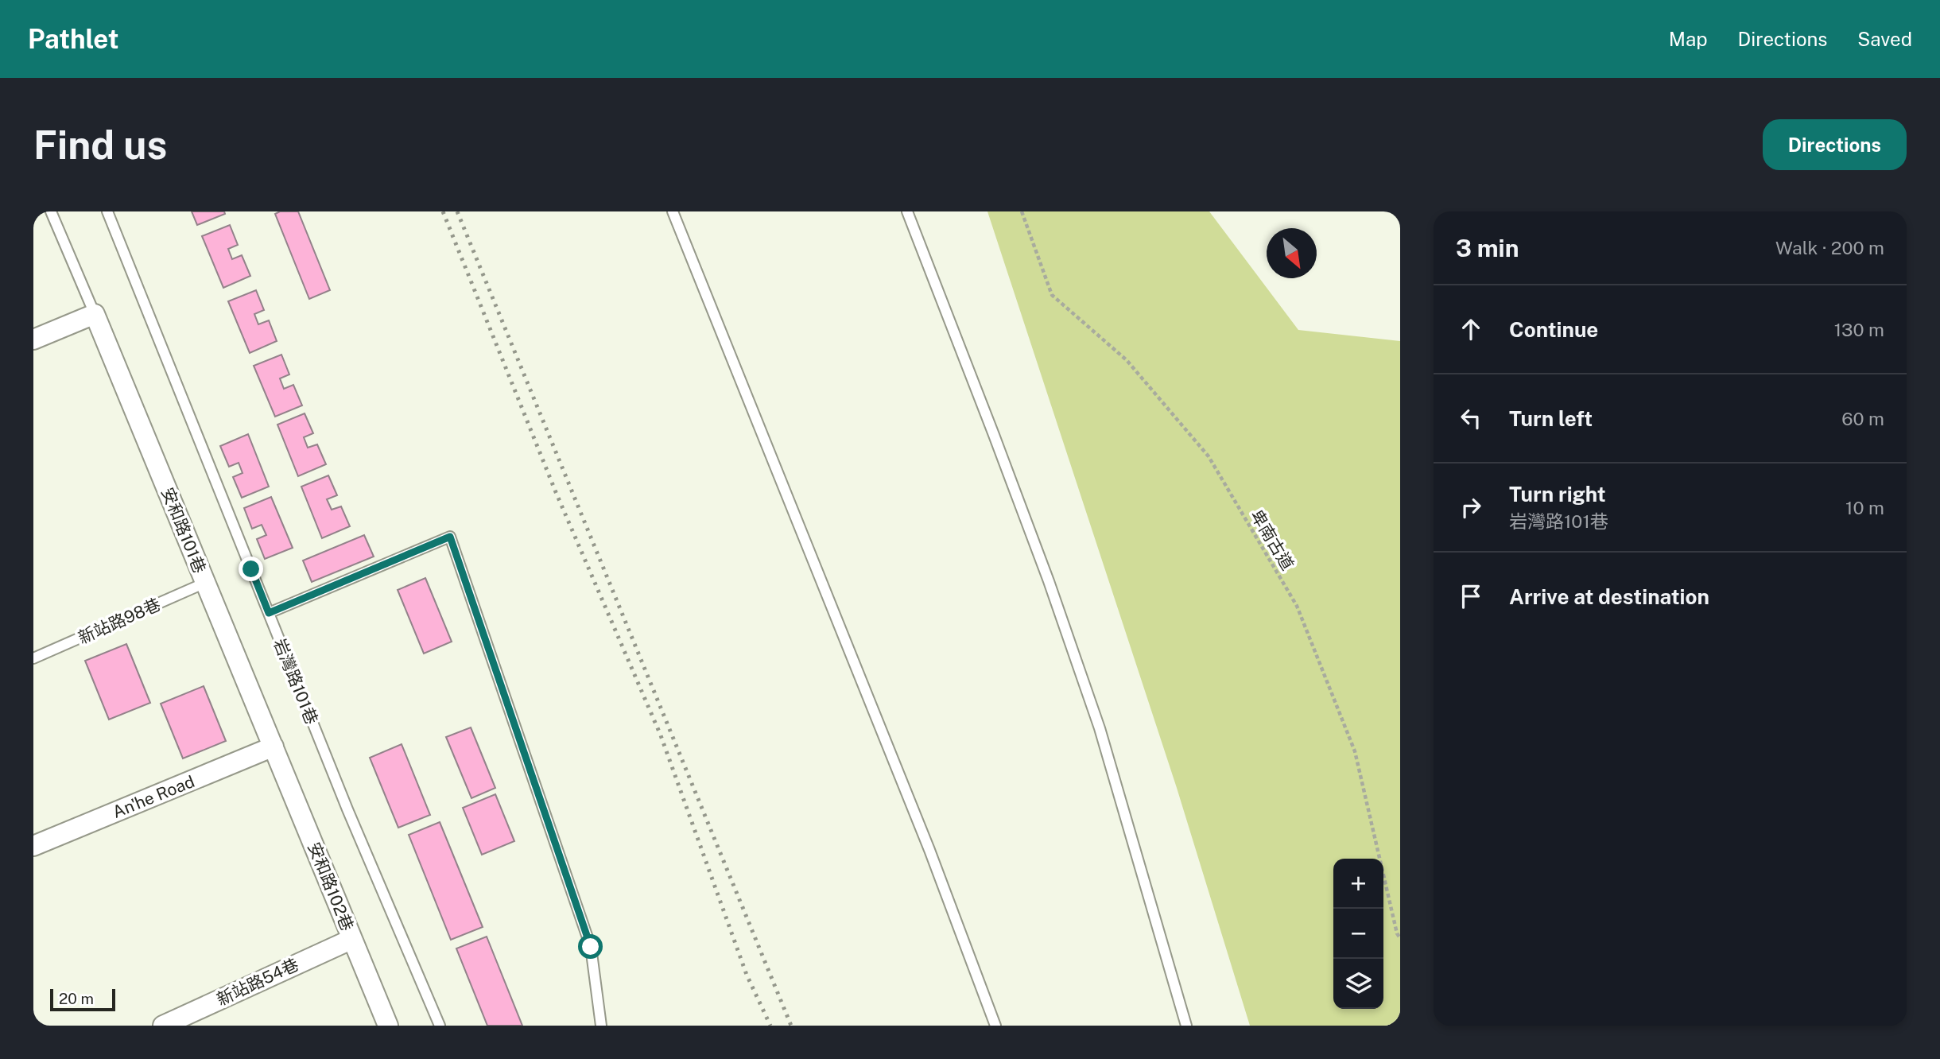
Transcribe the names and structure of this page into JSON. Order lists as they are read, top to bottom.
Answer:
{
  "streets": {
    "street": [
      "安和路101巷",
      "An'he Road",
      "安和路102巷",
      "新站路54巷"
    ],
    "lane": ["新站路98巷", "岩灣路101巷"],
    "path": ["卑南古道"]
  },
  "crossings": [
    ["安和路101巷", "新站路98巷"],
    ["安和路101巷", "An'he Road"],
    ["安和路101巷", "安和路102巷"],
    ["An'he Road", "安和路102巷"],
    ["安和路102巷", "新站路54巷"]
  ],
  "scale_bar": "20 m",
  "north": "bottom right",
  "page": {
    "header": "Pathlet",
    "nav": ["Map", "Directions", "Saved"],
    "buttons": "Directions",
    "title": "Find us",
    "heading": ["3 min", "Walk · 200 m"],
    "list": [
      ["Continue", "130 m"],
      ["Turn left", "60 m"],
      ["Turn right", "岩灣路101巷", "10 m"],
      "Arrive at destination"
    ],
    "map_buttons": ["+", "−"],
    "scale": "20 m"
  }
}
